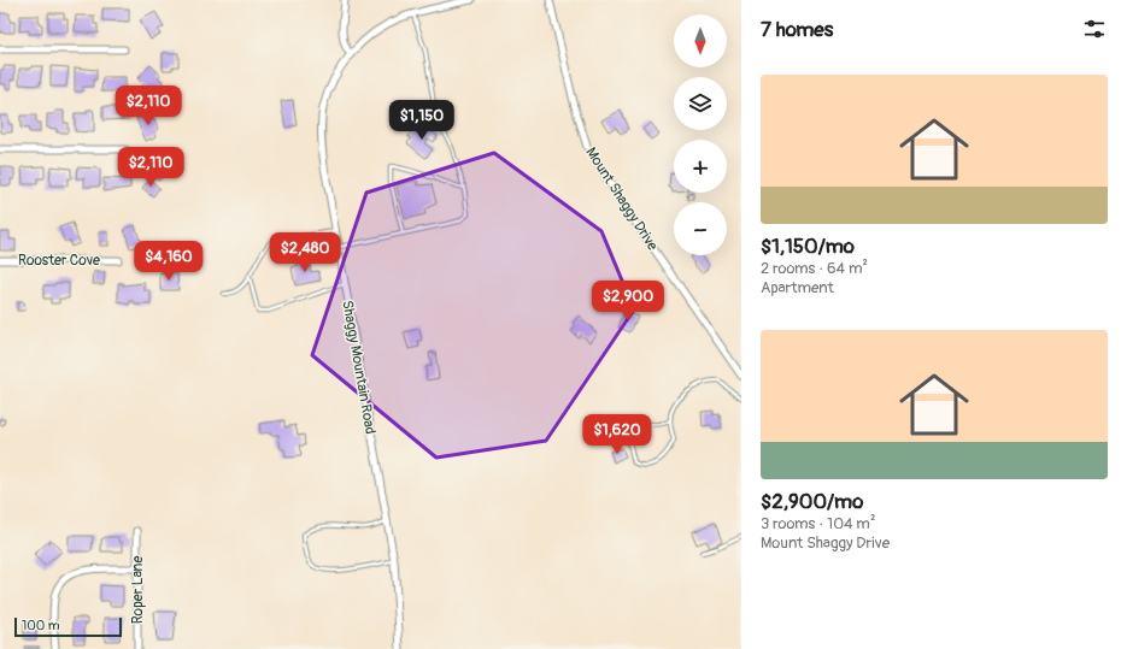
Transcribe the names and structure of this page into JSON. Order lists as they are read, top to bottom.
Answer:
{
  "streets": {
    "street": [
      "Mount Shaggy Drive",
      "Rooster Cove",
      "Shaggy Mountain Road",
      "Roper Lane"
    ]
  },
  "scale_bar": "100 m",
  "north": "bottom",
  "page": {
    "heading": "7 homes",
    "map_buttons": ["+", "−"],
    "list": [
      {
        "name": "$1,150/mo",
        "note": "2 rooms · 64 m² · Apartment"
      },
      {
        "name": "$2,900/mo",
        "note": "3 rooms · 104 m² · Mount Shaggy Drive"
      }
    ],
    "price": [
      "$2,110",
      "$1,150",
      "$2,110",
      "$2,480",
      "$4,160",
      "$2,900",
      "$1,620"
    ],
    "scale": "100 m"
  }
}
